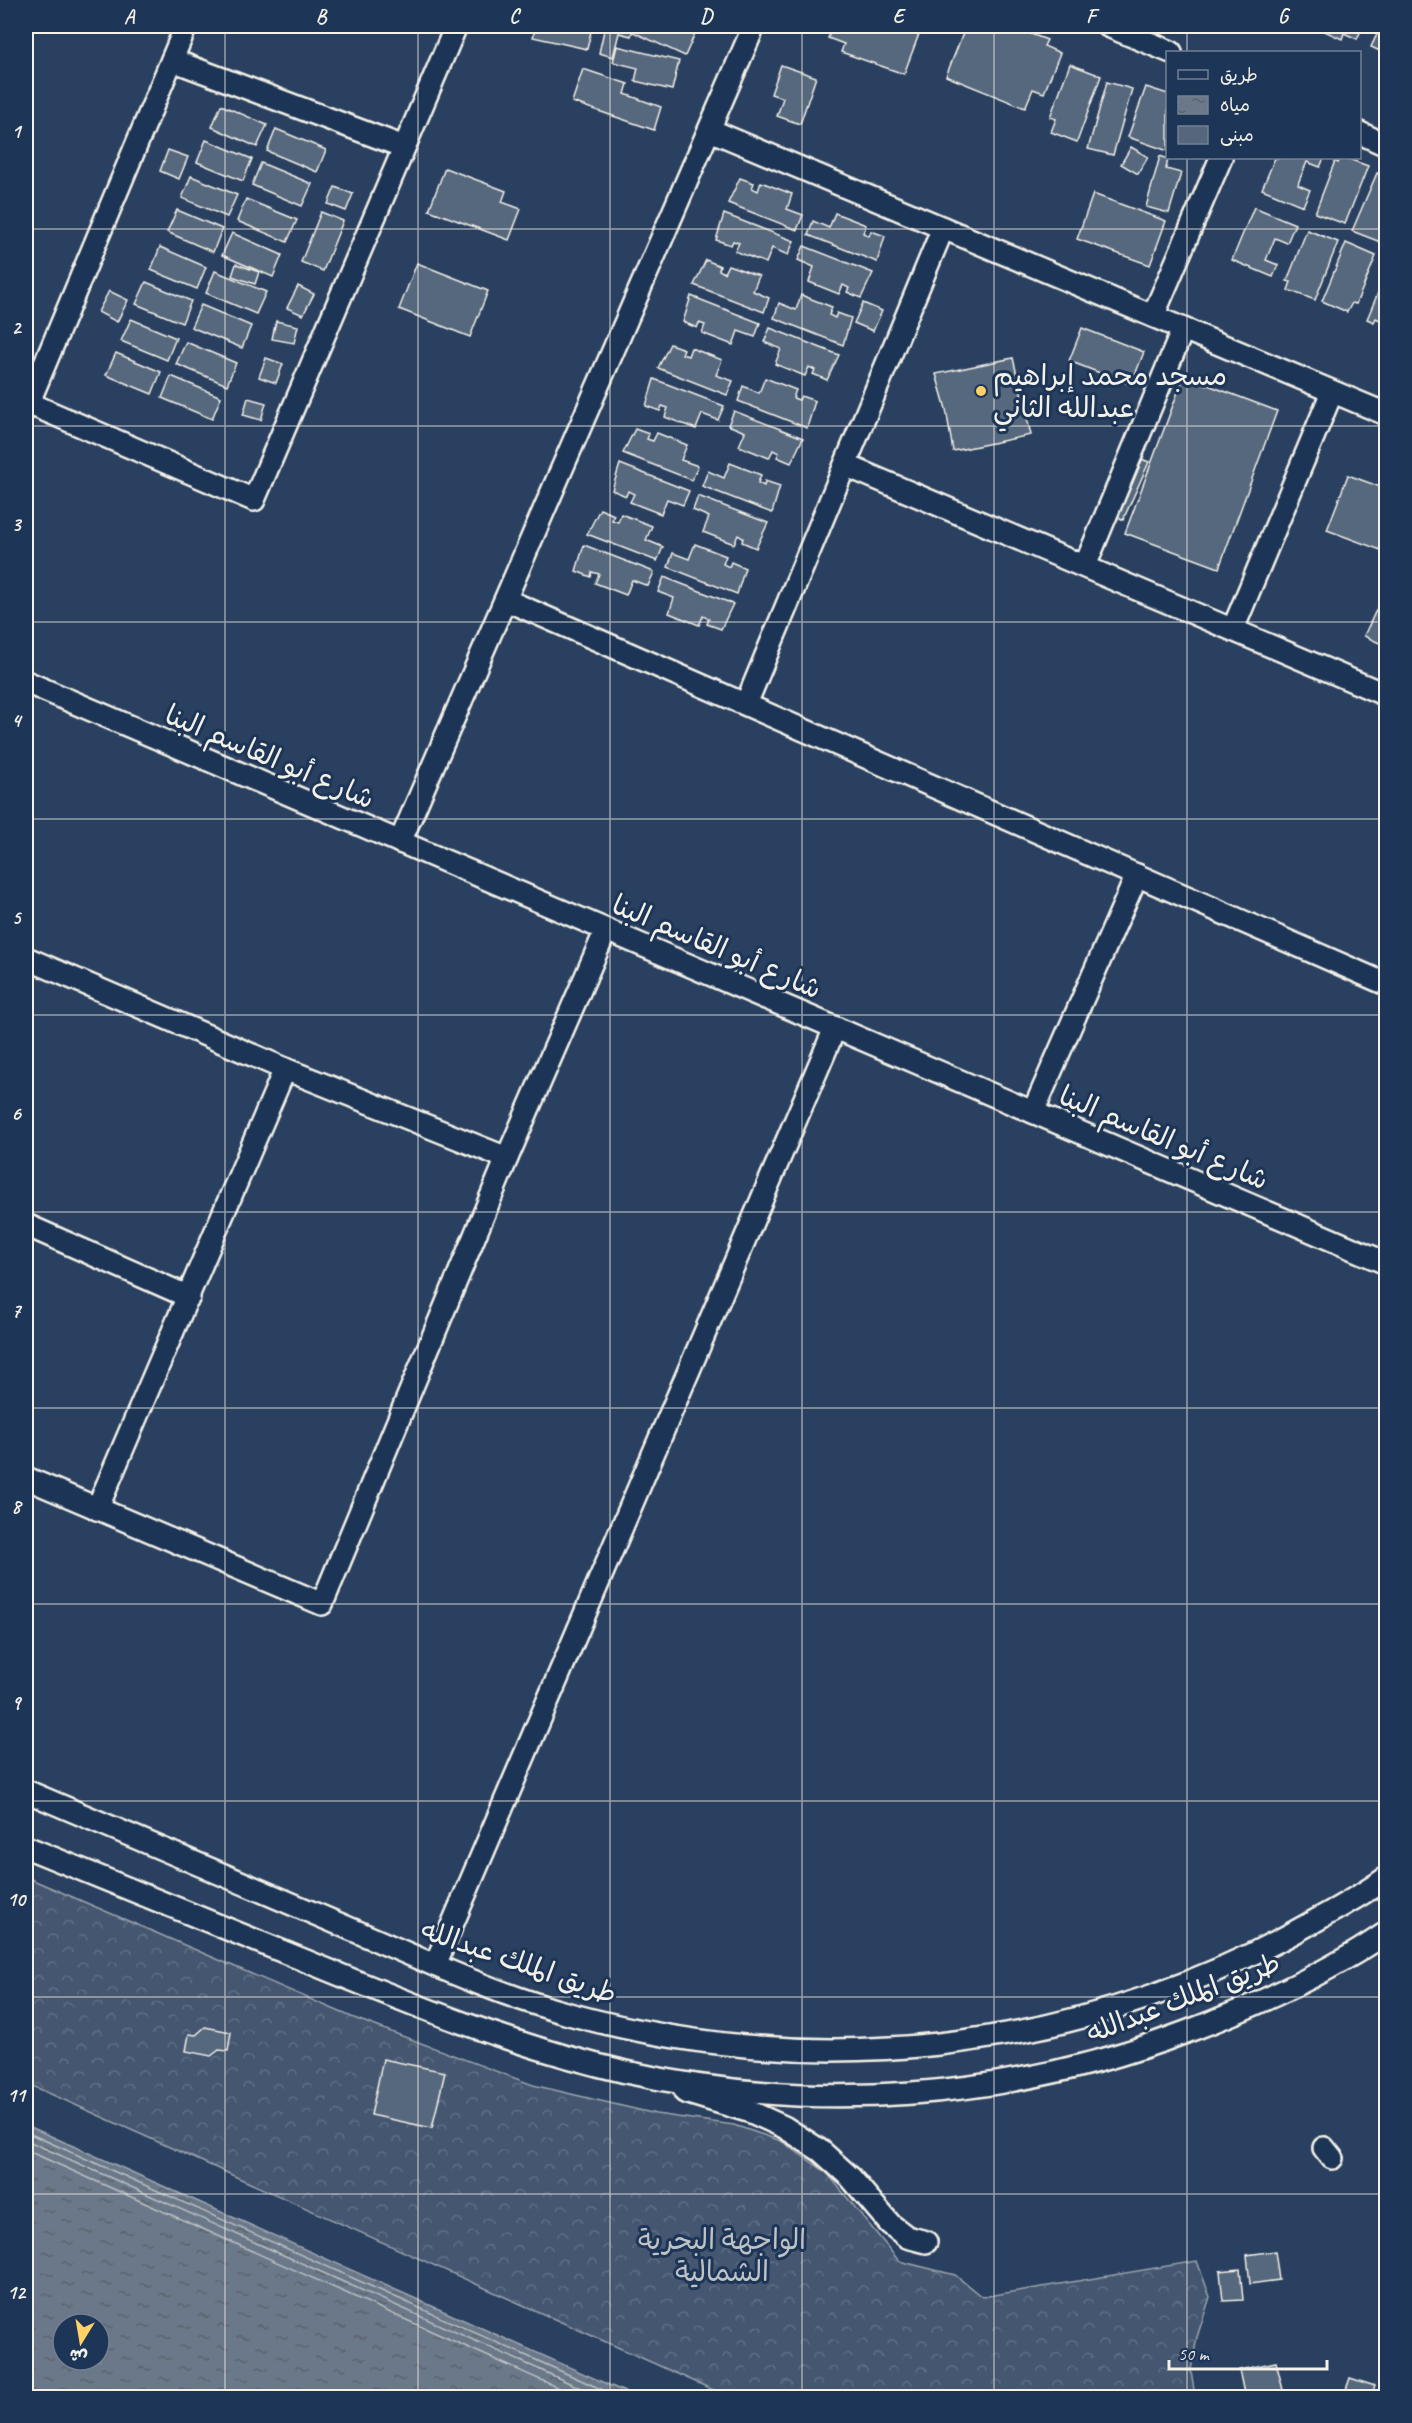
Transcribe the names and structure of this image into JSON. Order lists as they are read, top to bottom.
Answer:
{
  "streets": {
    "street": ["شارع أبو القاسم البنا", "طريق الملك عبدالله"]
  },
  "parks": ["الواجهة البحرية الشمالية"],
  "places": ["مسجد محمد إبراهيم عبدالله الثاني"],
  "legend": ["طريق", "مياه", "مبنى"],
  "scale_bar": "50 m",
  "north": "bottom",
  "grid": {
    "columns": [
      "A",
      "B",
      "C",
      "D",
      "E",
      "F",
      "G"
    ],
    "rows": [
      "1",
      "2",
      "3",
      "4",
      "5",
      "6",
      "7",
      "8",
      "9",
      "10",
      "11",
      "12"
    ]
  }
}
